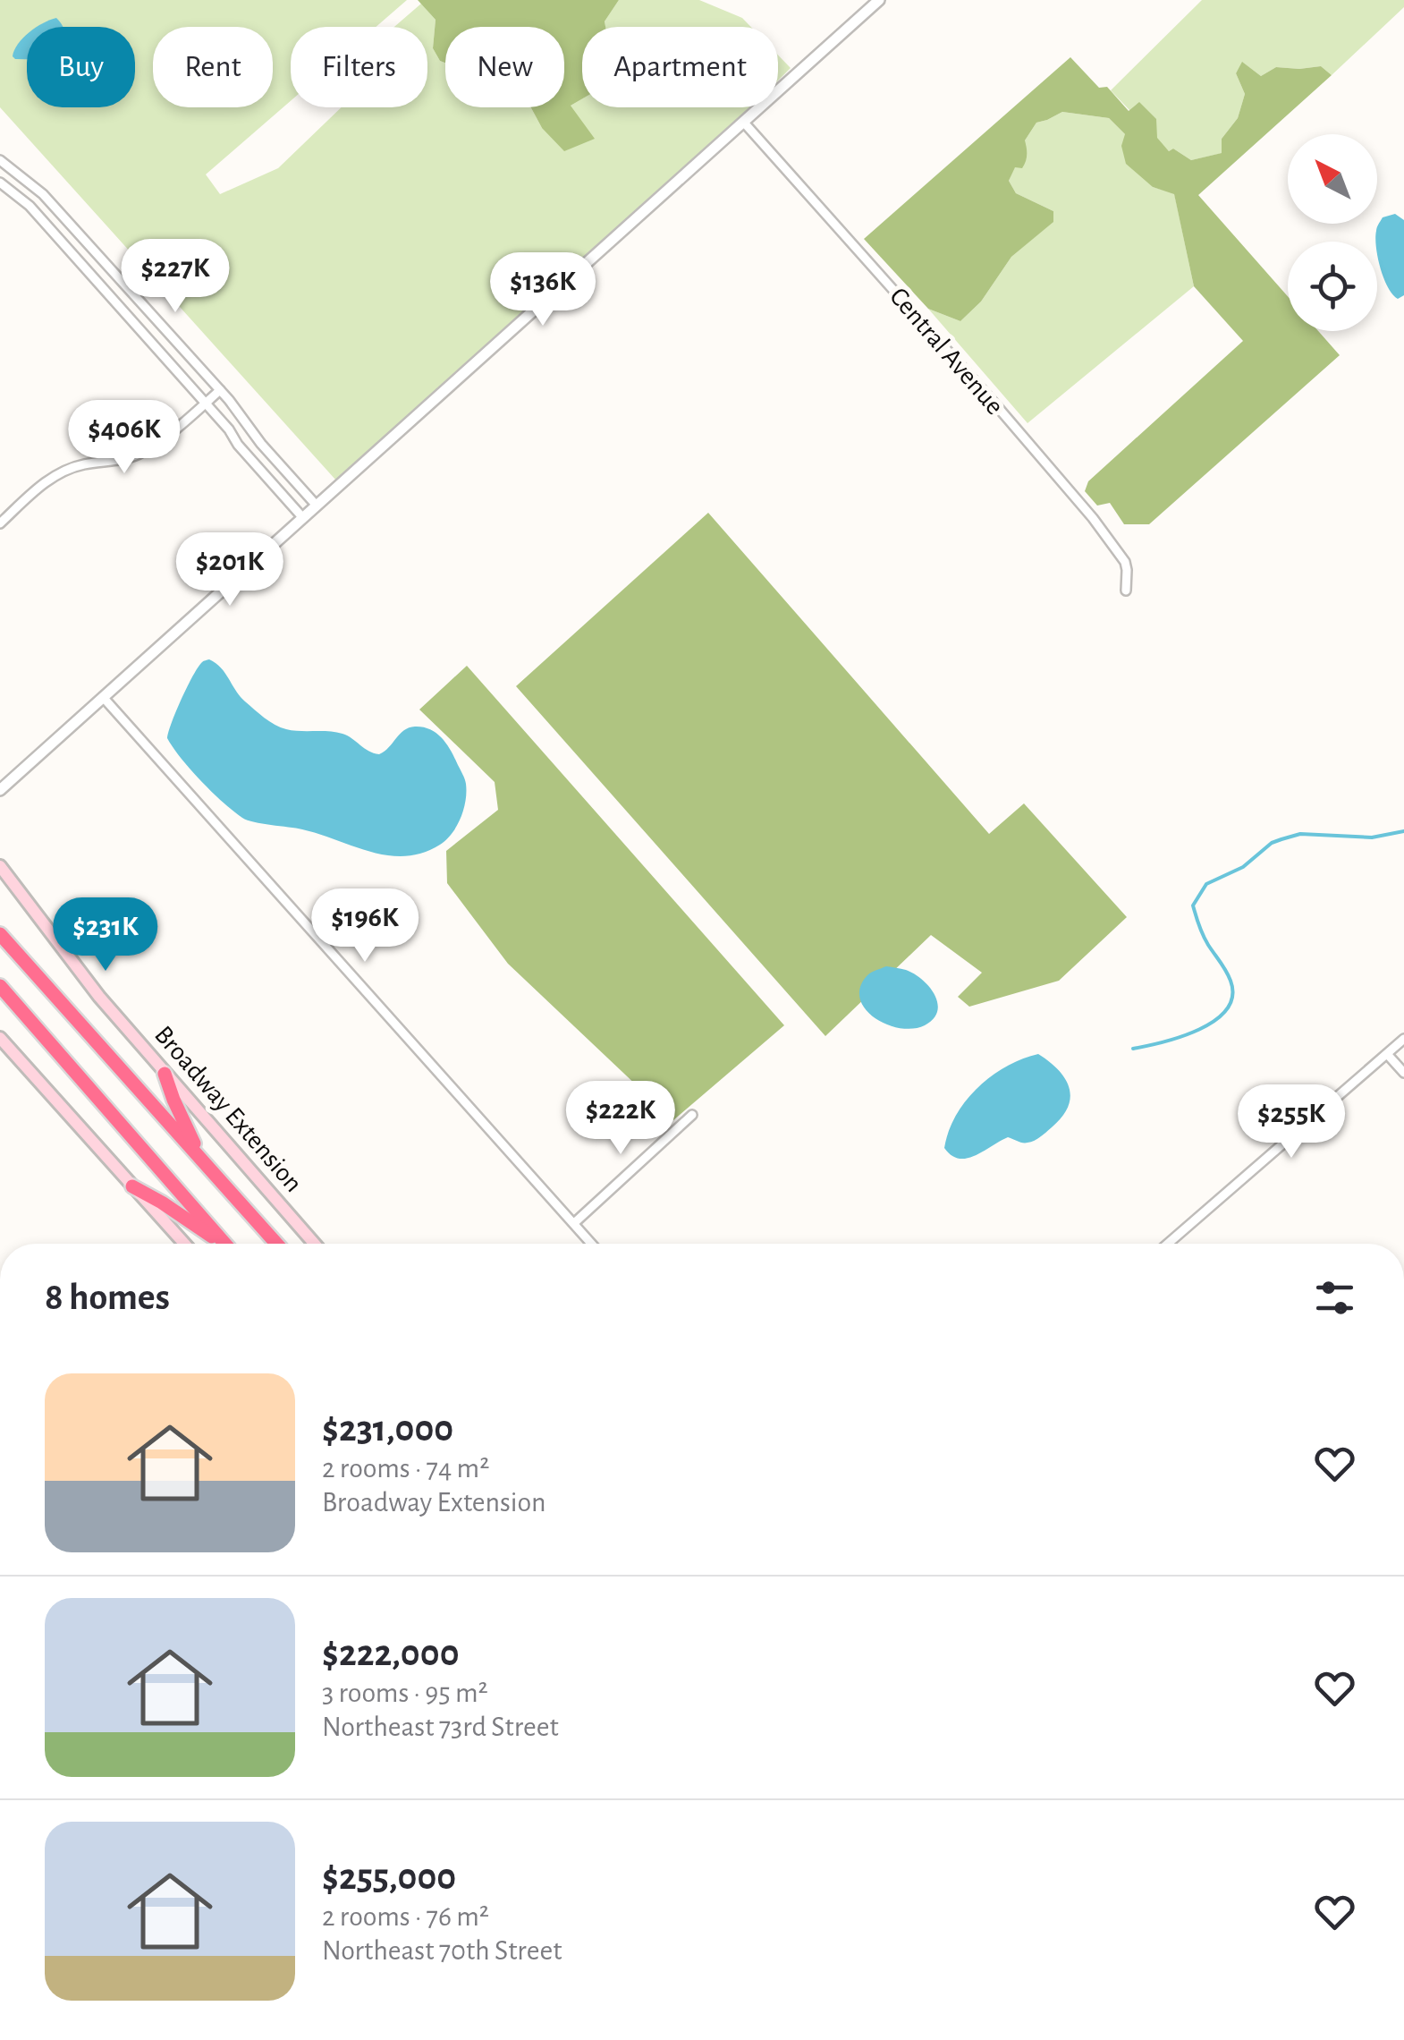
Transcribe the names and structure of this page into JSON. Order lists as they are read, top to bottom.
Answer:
{
  "streets": {
    "highway": ["Broadway Extension"],
    "street": ["Central Avenue"]
  },
  "north": "top left",
  "page": {
    "chip": [
      "Buy",
      "Rent",
      "Filters",
      "New",
      "Apartment"
    ],
    "price": [
      "$227K",
      "$136K",
      "$406K",
      "$201K",
      "$196K",
      "$231K",
      "$222K",
      "$255K"
    ],
    "heading": "8 homes",
    "list": [
      {
        "name": "$231,000",
        "note": "2 rooms · 74 m² · Broadway Extension"
      },
      {
        "name": "$222,000",
        "note": "3 rooms · 95 m² · Northeast 73rd Street"
      },
      {
        "name": "$255,000",
        "note": "2 rooms · 76 m² · Northeast 70th Street"
      }
    ]
  }
}
